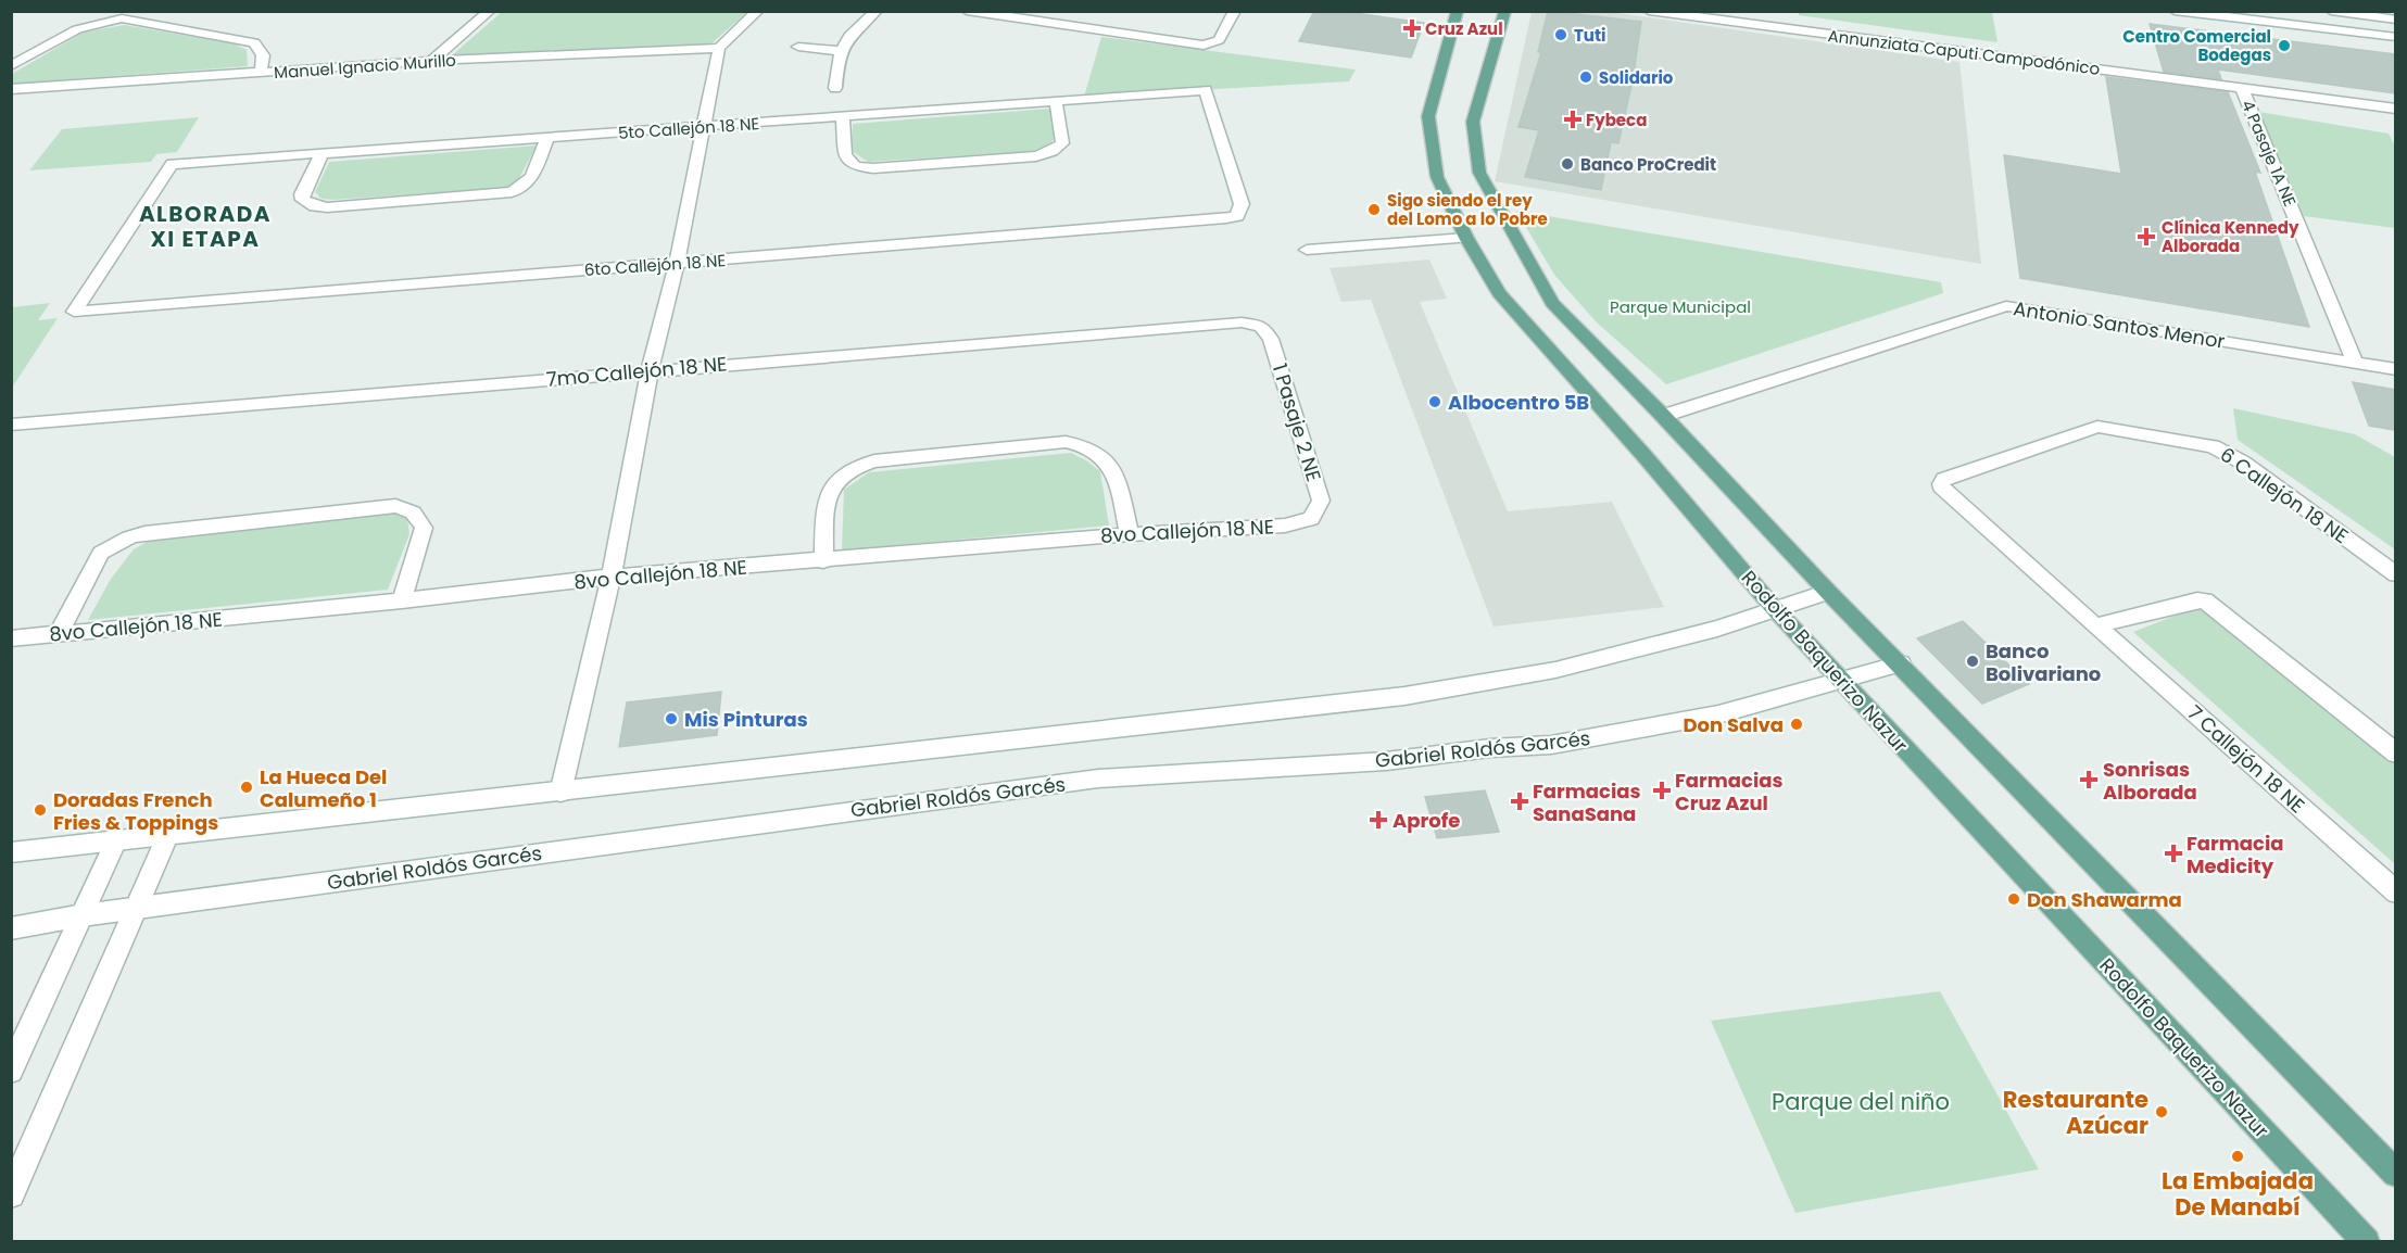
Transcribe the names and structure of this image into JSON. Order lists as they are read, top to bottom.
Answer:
{
  "streets": {
    "main road": ["Rodolfo Baquerizo Nazur"],
    "street": [
      "Annunziata Caputi Campodónico",
      "Manuel Ignacio Murillo",
      "5to Callejón 18 NE",
      "4 Pasaje 1A NE",
      "6to Callejón 18 NE",
      "Antonio Santos Menor",
      "7mo Callejón 18 NE",
      "1 Pasaje 2 NE",
      "6 Callejón 18 NE",
      "8vo Callejón 18 NE",
      "Gabriel Roldós Garcés",
      "7 Callejón 18 NE"
    ]
  },
  "crossings": [
    ["Annunziata Caputi Campodónico", "4 Pasaje 1A NE"],
    ["5to Callejón 18 NE", "6to Callejón 18 NE"],
    ["4 Pasaje 1A NE", "Antonio Santos Menor"],
    ["7mo Callejón 18 NE", "1 Pasaje 2 NE"],
    ["1 Pasaje 2 NE", "8vo Callejón 18 NE"],
    ["6 Callejón 18 NE", "7 Callejón 18 NE"],
    ["Rodolfo Baquerizo Nazur", "Gabriel Roldós Garcés"]
  ],
  "districts": ["ALBORADA XI ETAPA"],
  "parks": ["Parque Municipal", "Parque del niño"],
  "places": {
    "health": [
      "Cruz Azul",
      "Fybeca",
      "Clínica Kennedy Alborada",
      "Sonrisas Alborada",
      "Farmacias Cruz Azul",
      "Farmacias SanaSana",
      "Aprofe",
      "Farmacia Medicity"
    ],
    "other": [
      "Tuti",
      "Centro Comercial Bodegas",
      "Solidario",
      "Banco ProCredit",
      "Sigo siendo el rey del Lomo a lo Pobre",
      "Albocentro 5B",
      "Banco Bolivariano",
      "Mis Pinturas",
      "Don Salva",
      "La Hueca Del Calumeño 1",
      "Doradas French Fries & Toppings",
      "Don Shawarma",
      "Restaurante Azúcar",
      "La Embajada De Manabí"
    ]
  }
}
